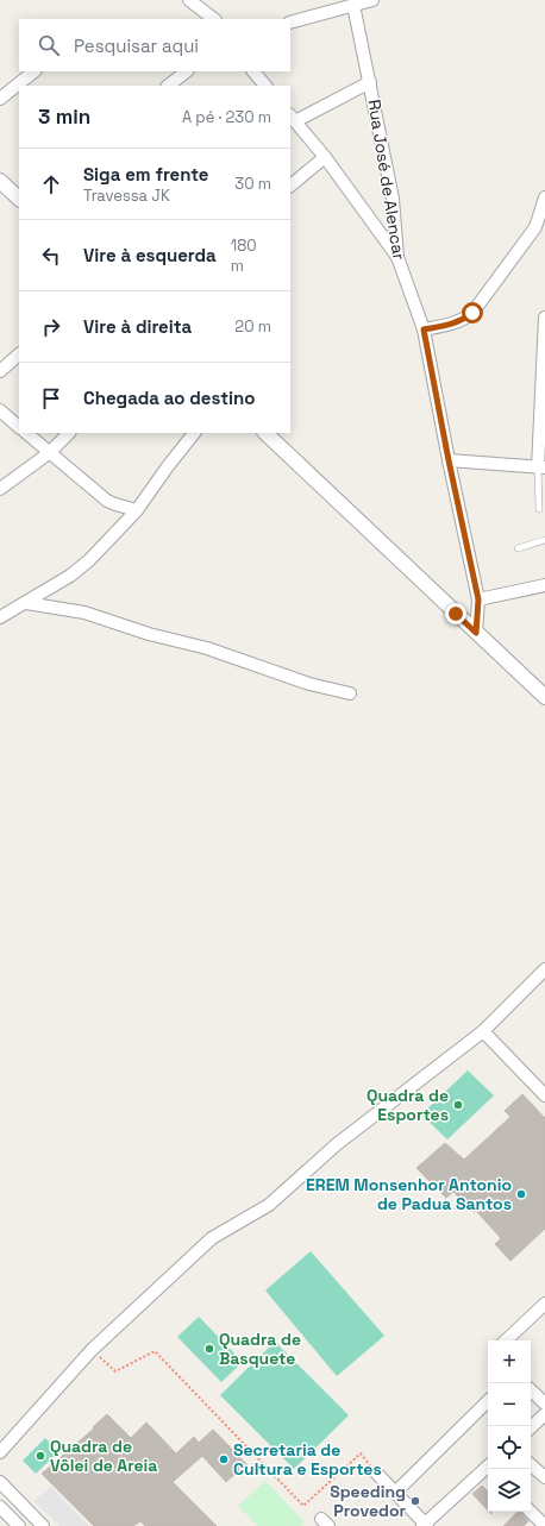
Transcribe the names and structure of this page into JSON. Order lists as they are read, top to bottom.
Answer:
{
  "streets": {
    "street": ["Rua José de Alencar"]
  },
  "places": [
    "Quadra de Esportes",
    "EREM Monsenhor Antonio de Padua Santos",
    "Quadra de Basquete",
    "Quadra de Vôlei de Areia",
    "Secretaria de Cultura e Esportes",
    "Speeding Provedor"
  ],
  "page": {
    "search": "Pesquisar aqui",
    "heading": ["3 min", "A pé · 230 m"],
    "list": [
      ["Siga em frente", "Travessa JK", "30 m"],
      ["Vire à esquerda", "180 m"],
      ["Vire à direita", "20 m"],
      "Chegada ao destino"
    ],
    "map_buttons": ["+", "−"]
  }
}
